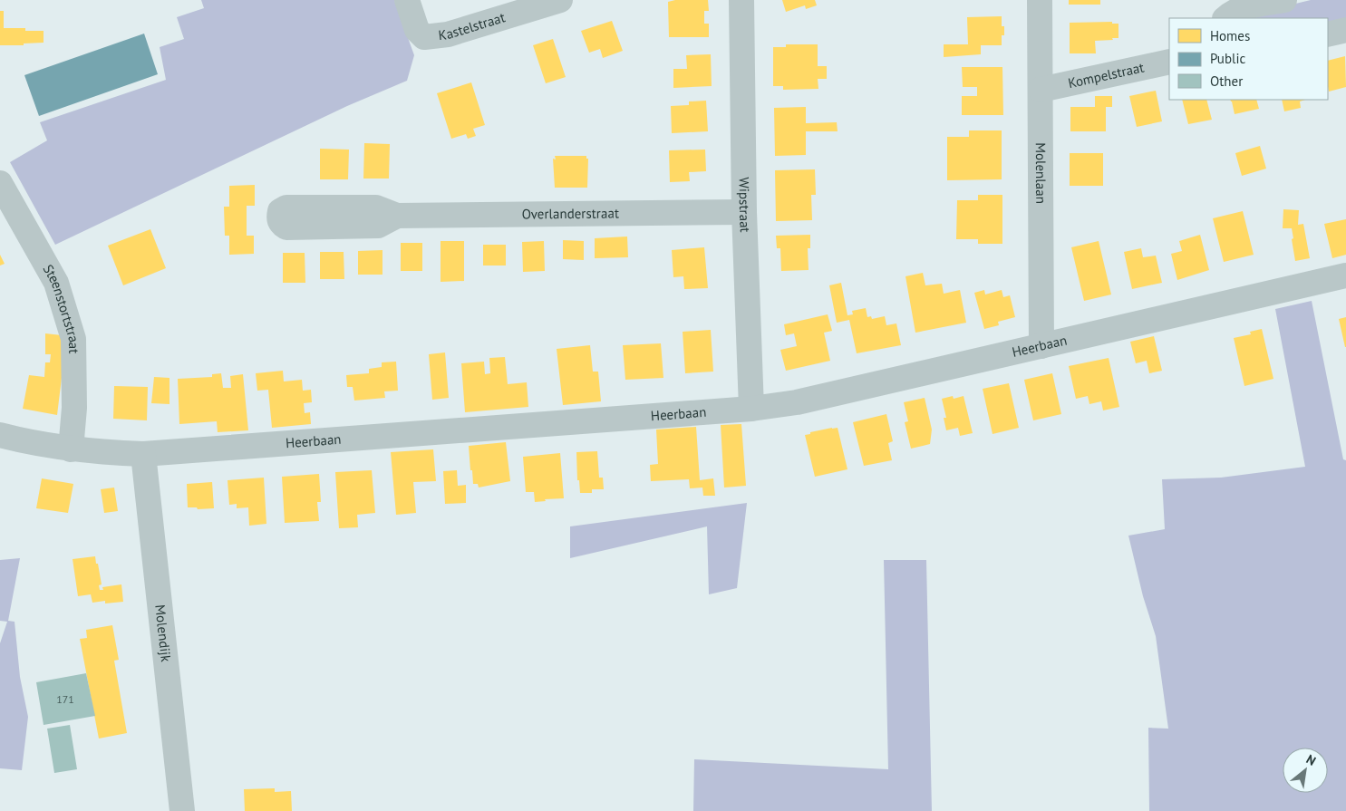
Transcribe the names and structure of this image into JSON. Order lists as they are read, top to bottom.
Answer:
{
  "streets": {
    "street": [
      "Kastelstraat",
      "Kompelstraat",
      "Molenlaan",
      "Wipstraat",
      "Overlanderstraat",
      "Steenstortstraat",
      "Heerbaan",
      "Molendijk"
    ]
  },
  "crossings": [
    ["Kompelstraat", "Molenlaan"],
    ["Molenlaan", "Heerbaan"],
    ["Wipstraat", "Overlanderstraat"],
    ["Wipstraat", "Heerbaan"],
    ["Steenstortstraat", "Heerbaan"],
    ["Heerbaan", "Molendijk"]
  ],
  "house_numbers": ["171"],
  "legend": ["Homes", "Public", "Other"],
  "north": "top right"
}
